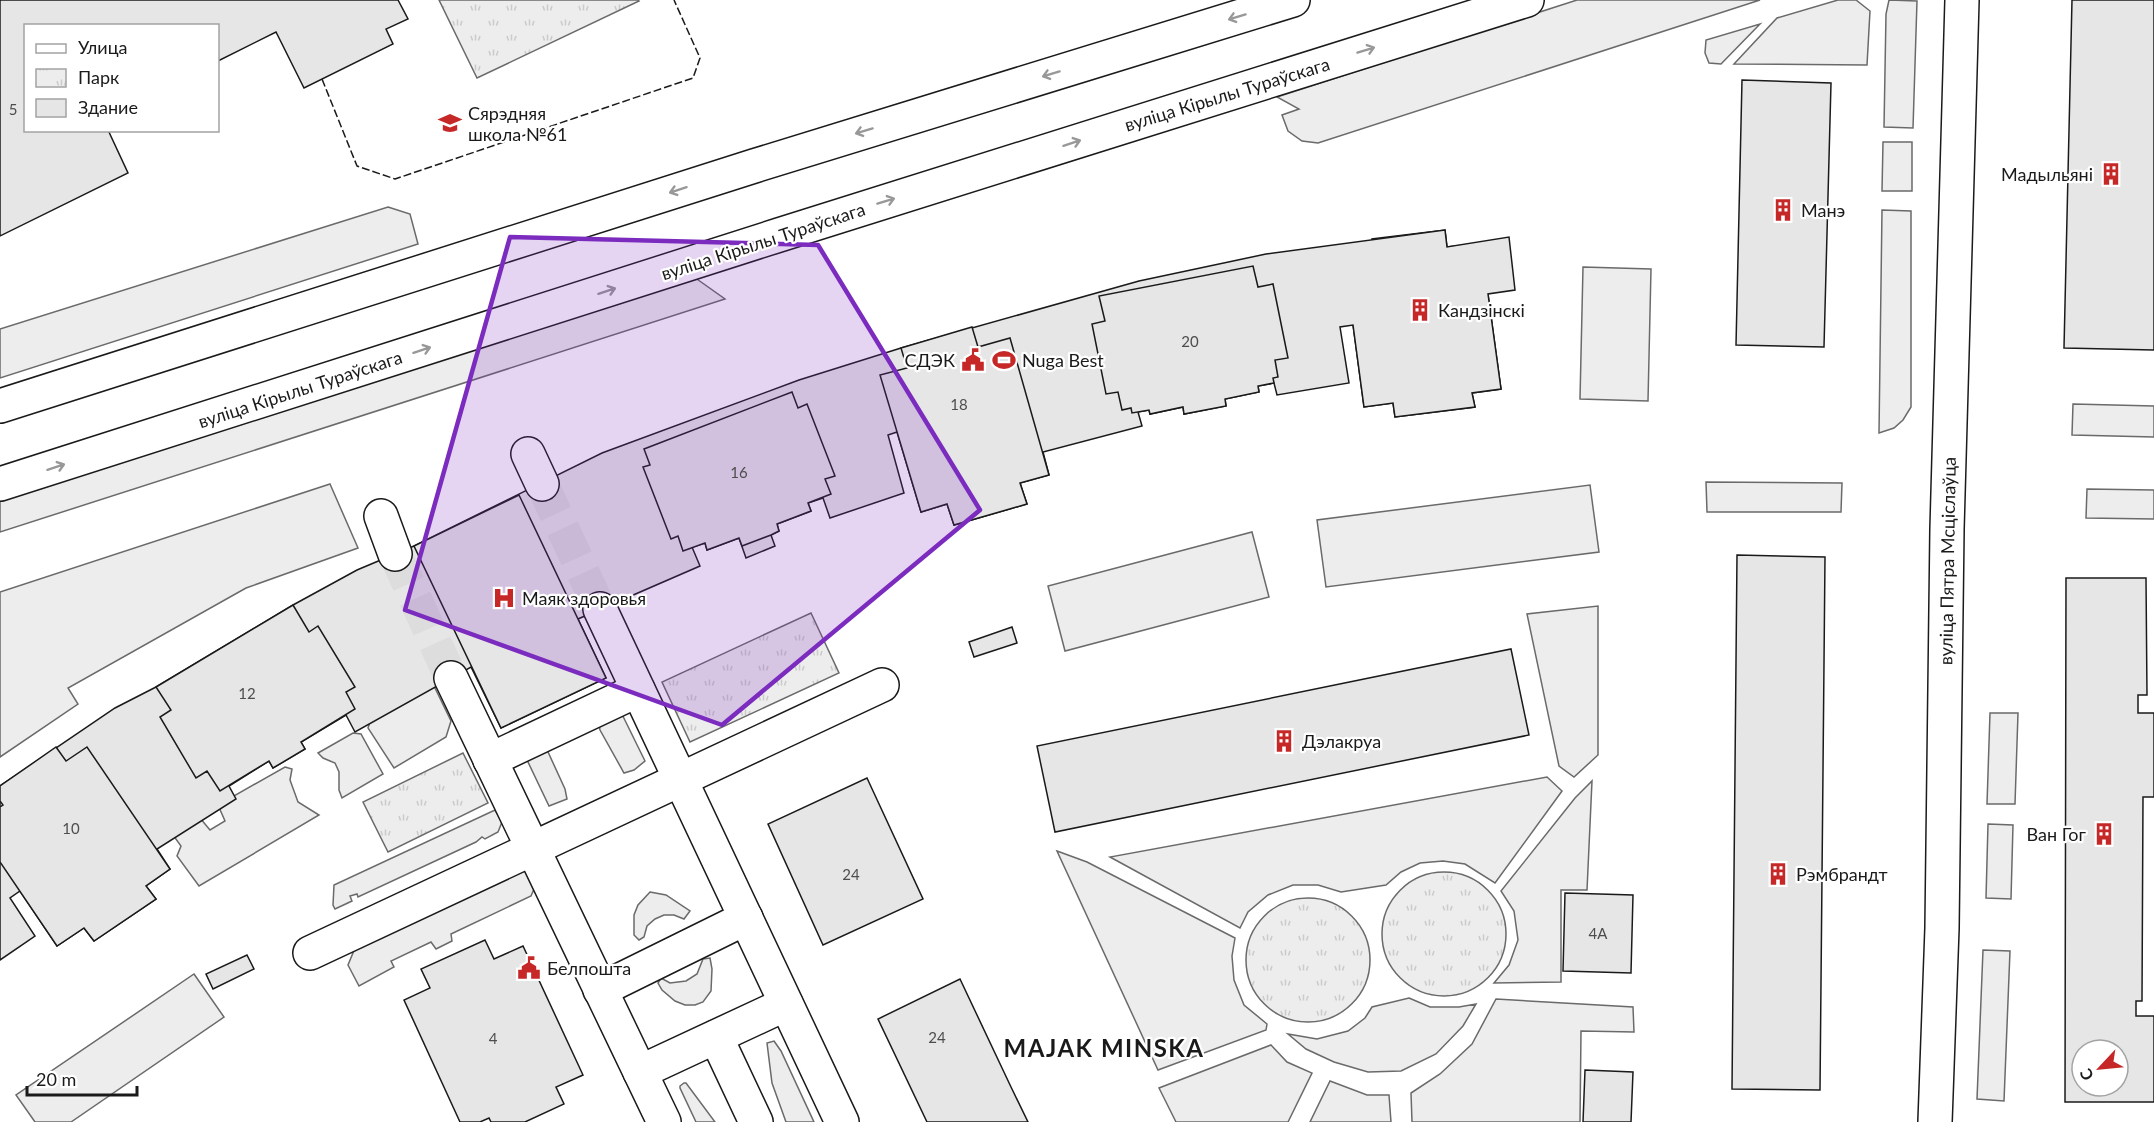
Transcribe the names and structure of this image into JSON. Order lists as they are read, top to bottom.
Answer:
{
  "streets": {
    "street": ["вуліца Кірылы Тураўскага", "вуліца Пятра Мсціслаўца"]
  },
  "districts": ["MAJAK MINSKA"],
  "places": {
    "school or university": ["Сярэдняя школа №61"],
    "building": [
      "Мадыльяні",
      "Манэ",
      "Кандзінскі",
      "Дэлакруа",
      "Ван Гог",
      "Рэмбрандт"
    ],
    "public building": ["СДЭК", "Белпошта"],
    "sports": ["Nuga Best"],
    "hospital": ["Маяк здоровья"]
  },
  "house_numbers": [
    "5",
    "20",
    "18",
    "16",
    "12",
    "10",
    "24",
    "4А",
    "24",
    "4"
  ],
  "legend": ["Улица", "Парк", "Здание"],
  "scale_bar": "20 m",
  "north": "bottom left"
}
